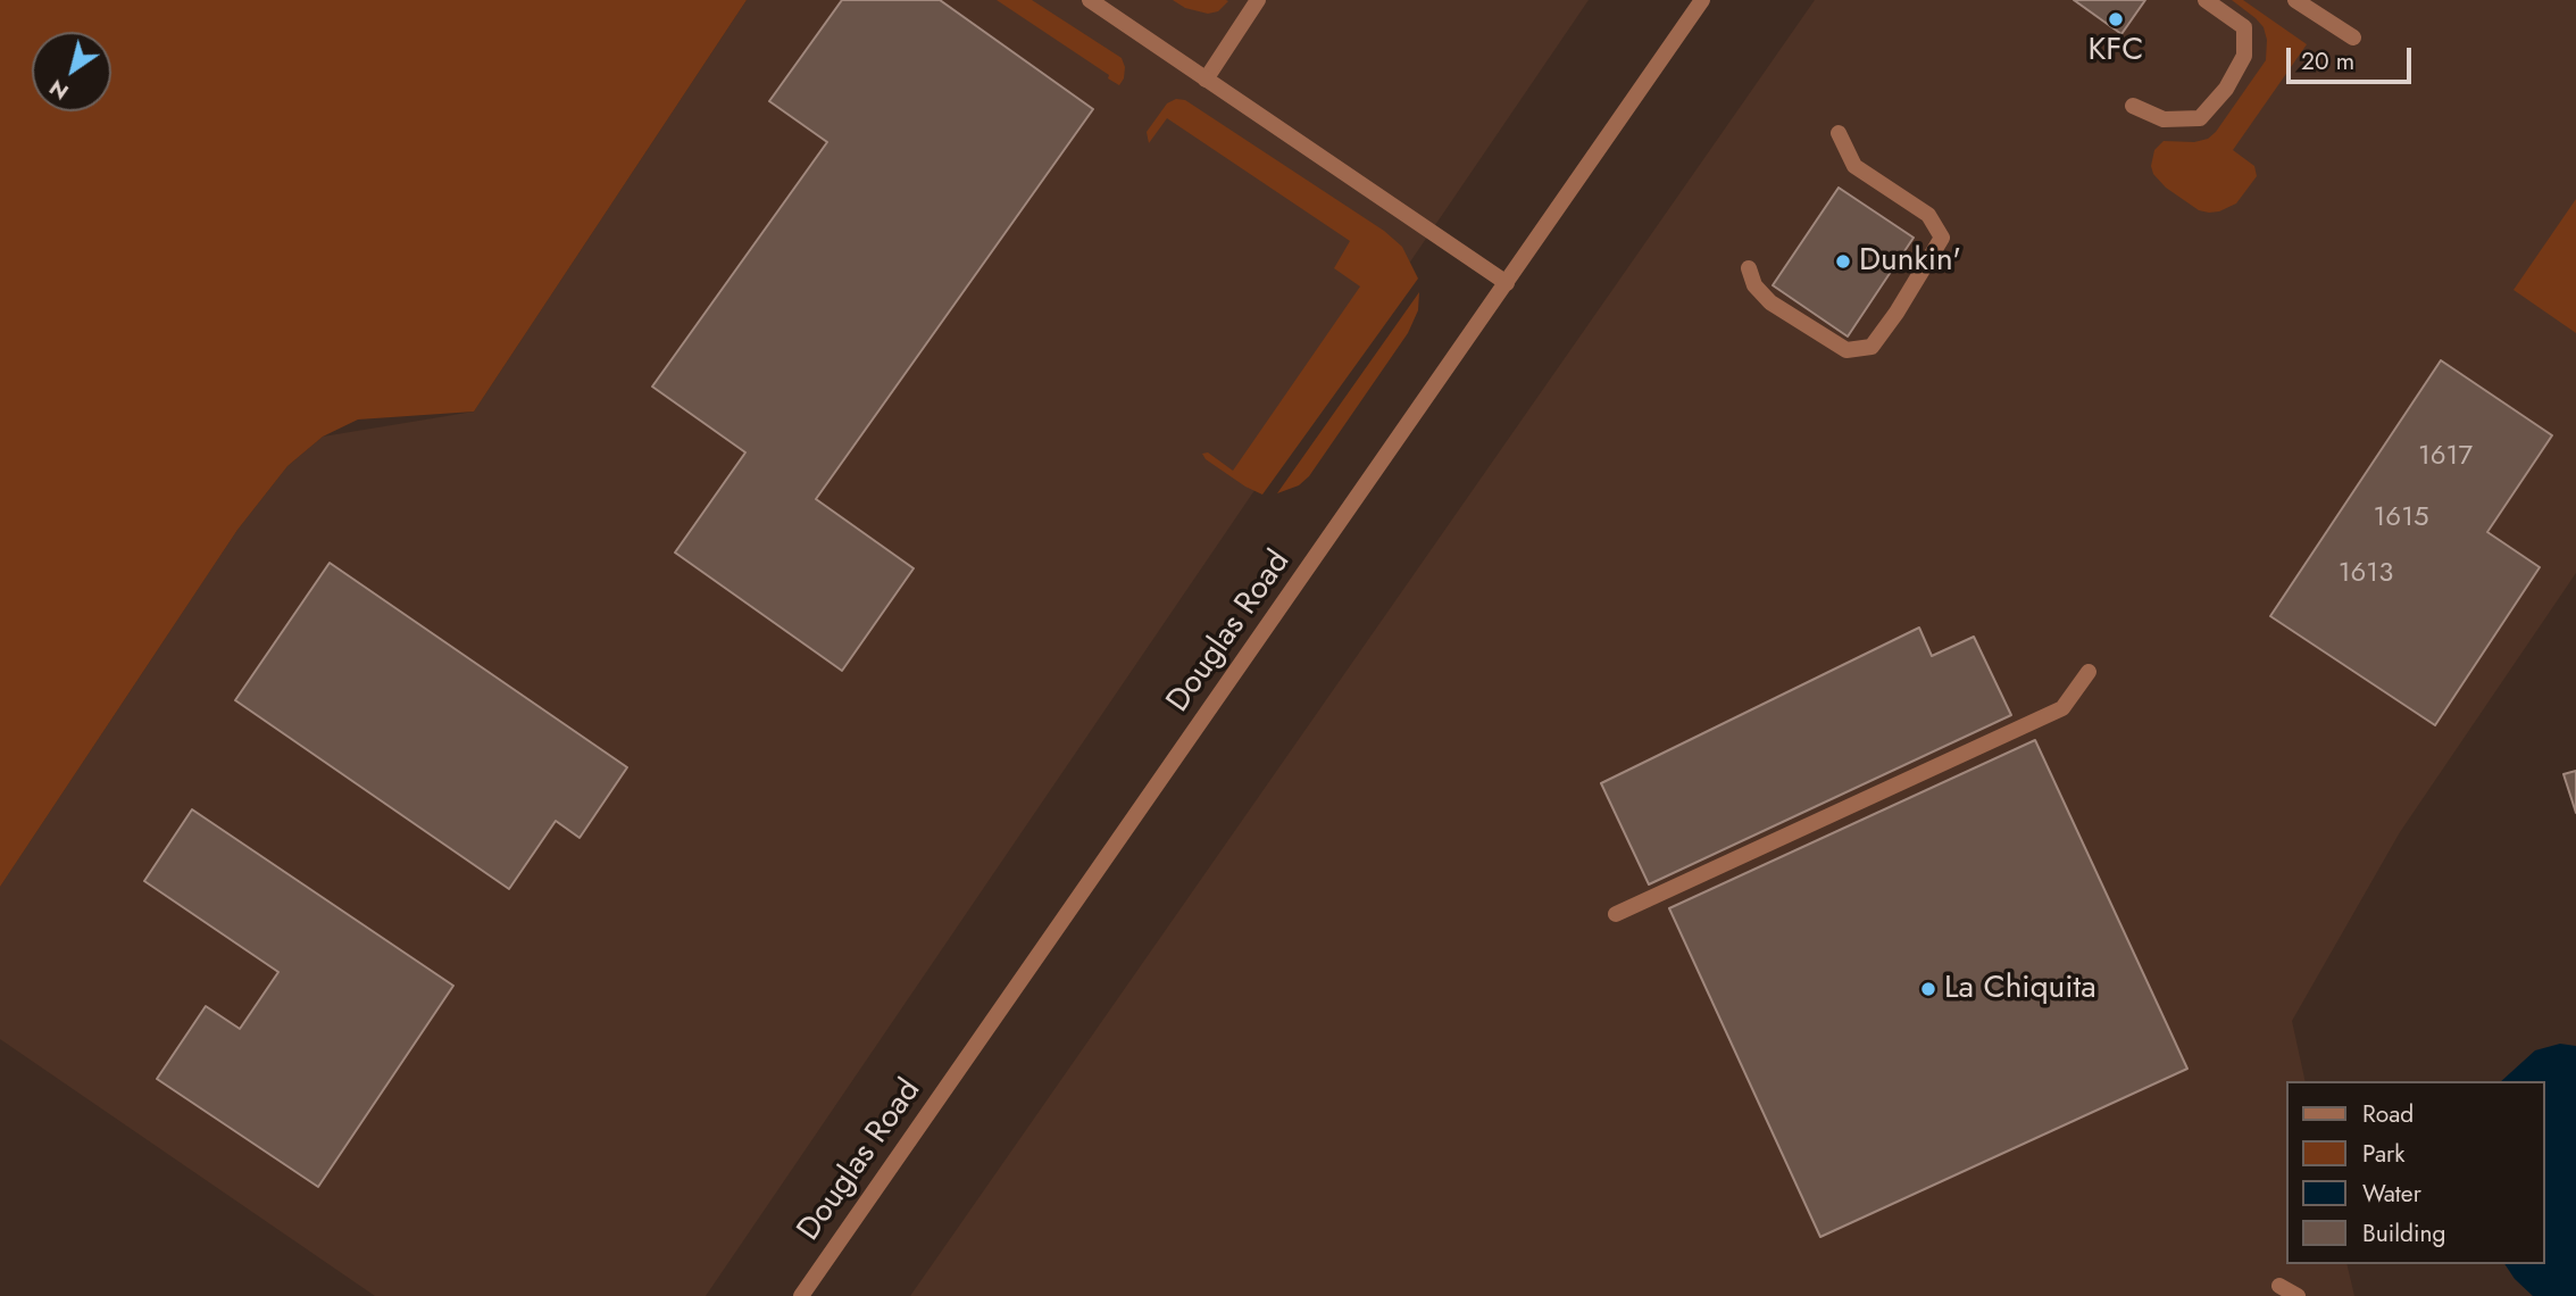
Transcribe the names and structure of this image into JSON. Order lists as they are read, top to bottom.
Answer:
{
  "streets": {
    "street": ["Douglas Road"]
  },
  "places": ["KFC", "Dunkin'", "La Chiquita"],
  "house_numbers": ["1617", "1615", "1613"],
  "legend": [
    "Road",
    "Park",
    "Water",
    "Building"
  ],
  "scale_bar": "20 m",
  "north": "bottom left"
}
